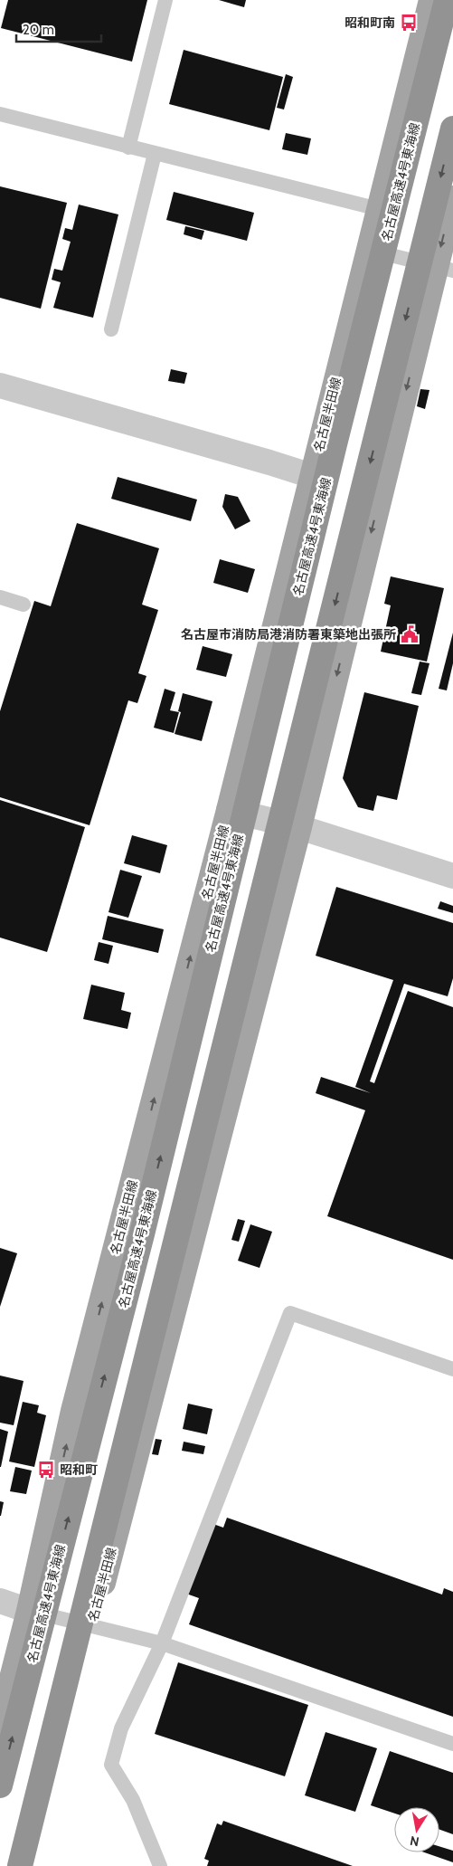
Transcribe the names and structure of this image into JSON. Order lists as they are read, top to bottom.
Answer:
{
  "streets": {
    "highway": ["名古屋高速4号東海線"],
    "main road": ["名古屋半田線"]
  },
  "places": {
    "bus stop": ["昭和町南", "昭和町"],
    "public building": ["名古屋市消防局港消防署東築地出張所"]
  },
  "scale_bar": "20 m",
  "north": "bottom"
}
